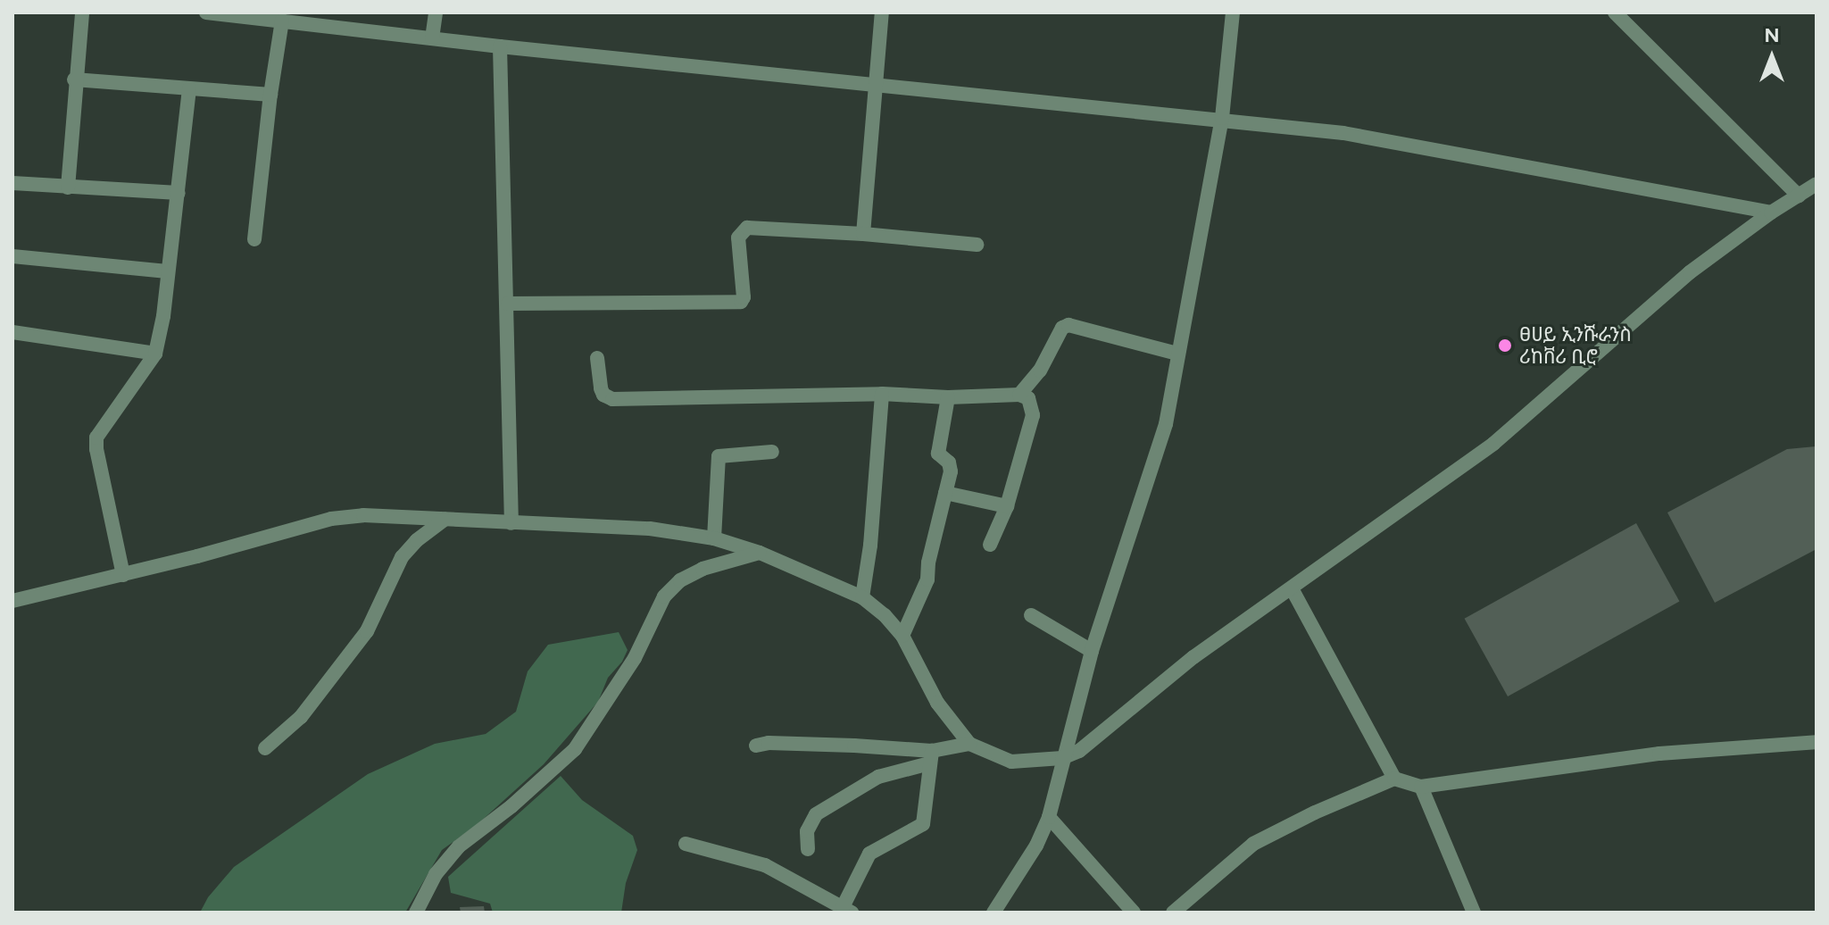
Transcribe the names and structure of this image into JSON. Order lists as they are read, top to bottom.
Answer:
{
  "places": ["ፀሀይ ኢንሹራንስ ሪከቨሪ ቢሮ"],
  "north": "top"
}
